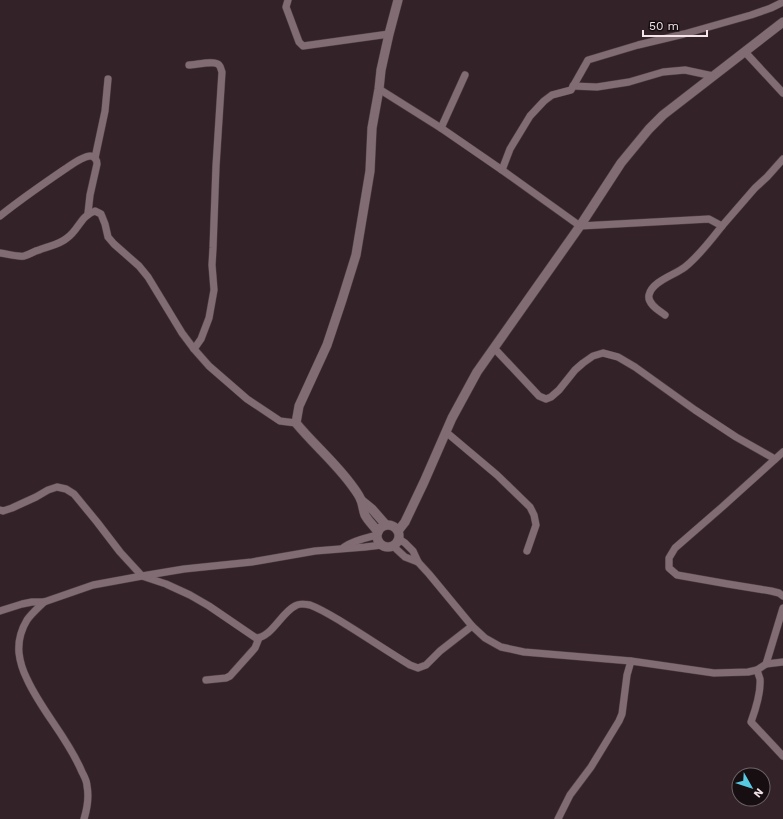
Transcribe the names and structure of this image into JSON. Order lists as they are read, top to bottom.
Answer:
{
  "scale_bar": "50 m",
  "north": "bottom right"
}
